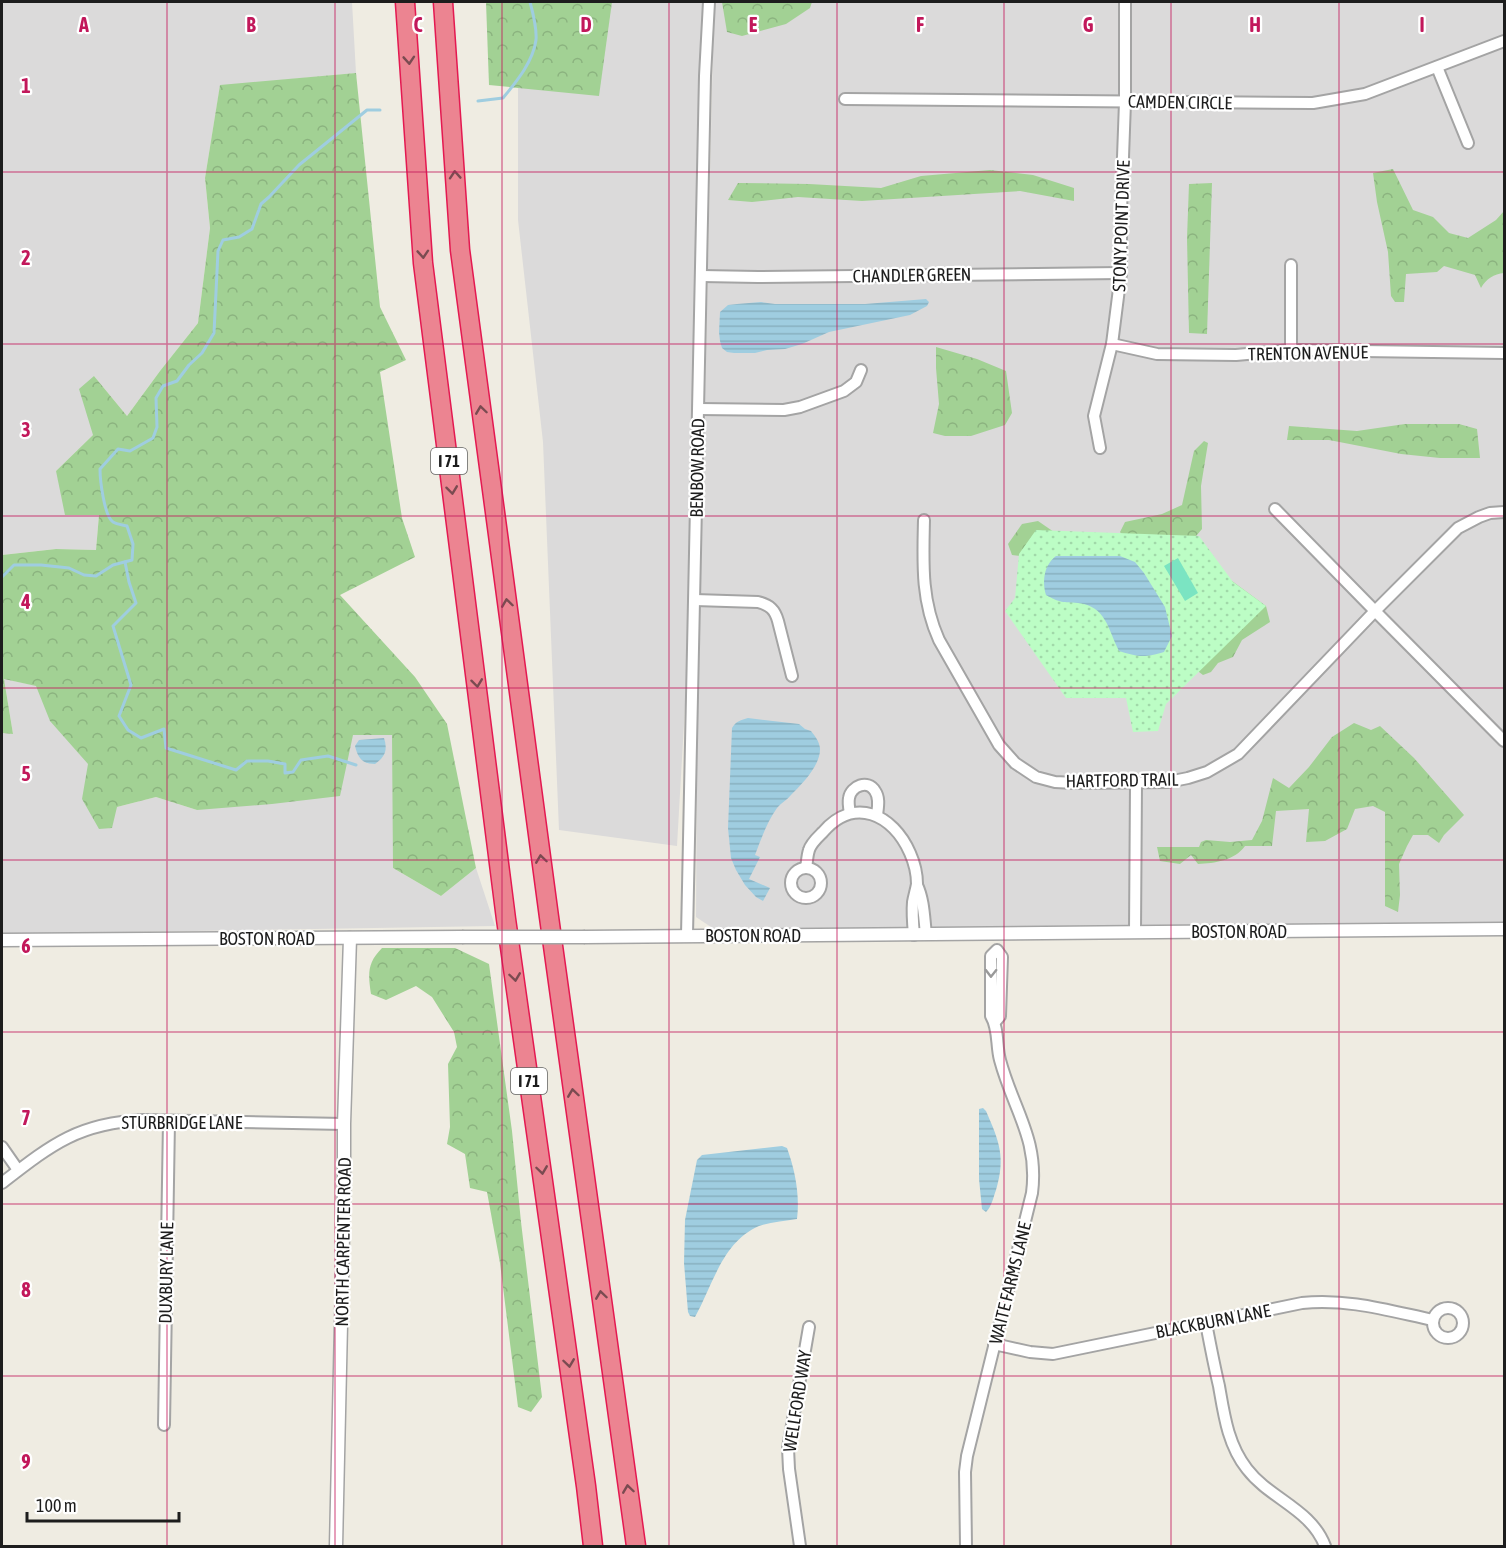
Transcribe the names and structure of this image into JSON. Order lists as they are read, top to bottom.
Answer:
{
  "streets": {
    "highway": ["I 71"],
    "street": [
      "CAMDEN CIRCLE",
      "STONY POINT DRIVE",
      "CHANDLER GREEN",
      "TRENTON AVENUE",
      "BENBOW ROAD",
      "HARTFORD TRAIL",
      "BOSTON ROAD",
      "STURBRIDGE LANE",
      "NORTH CARPENTER ROAD",
      "DUXBURY LANE",
      "WAITE FARMS LANE",
      "BLACKBURN LANE",
      "WELLFORD WAY"
    ]
  },
  "crossings": [
    ["CAMDEN CIRCLE", "STONY POINT DRIVE"],
    ["STONY POINT DRIVE", "CHANDLER GREEN"],
    ["STONY POINT DRIVE", "TRENTON AVENUE"],
    ["CHANDLER GREEN", "BENBOW ROAD"],
    ["BENBOW ROAD", "BOSTON ROAD"],
    ["BOSTON ROAD", "NORTH CARPENTER ROAD"],
    ["BOSTON ROAD", "WAITE FARMS LANE"],
    ["STURBRIDGE LANE", "NORTH CARPENTER ROAD"],
    ["STURBRIDGE LANE", "DUXBURY LANE"],
    ["WAITE FARMS LANE", "BLACKBURN LANE"]
  ],
  "scale_bar": "100 m",
  "grid": {
    "columns": [
      "A",
      "B",
      "C",
      "D",
      "E",
      "F",
      "G",
      "H",
      "I"
    ],
    "rows": [
      "1",
      "2",
      "3",
      "4",
      "5",
      "6",
      "7",
      "8",
      "9"
    ]
  }
}
